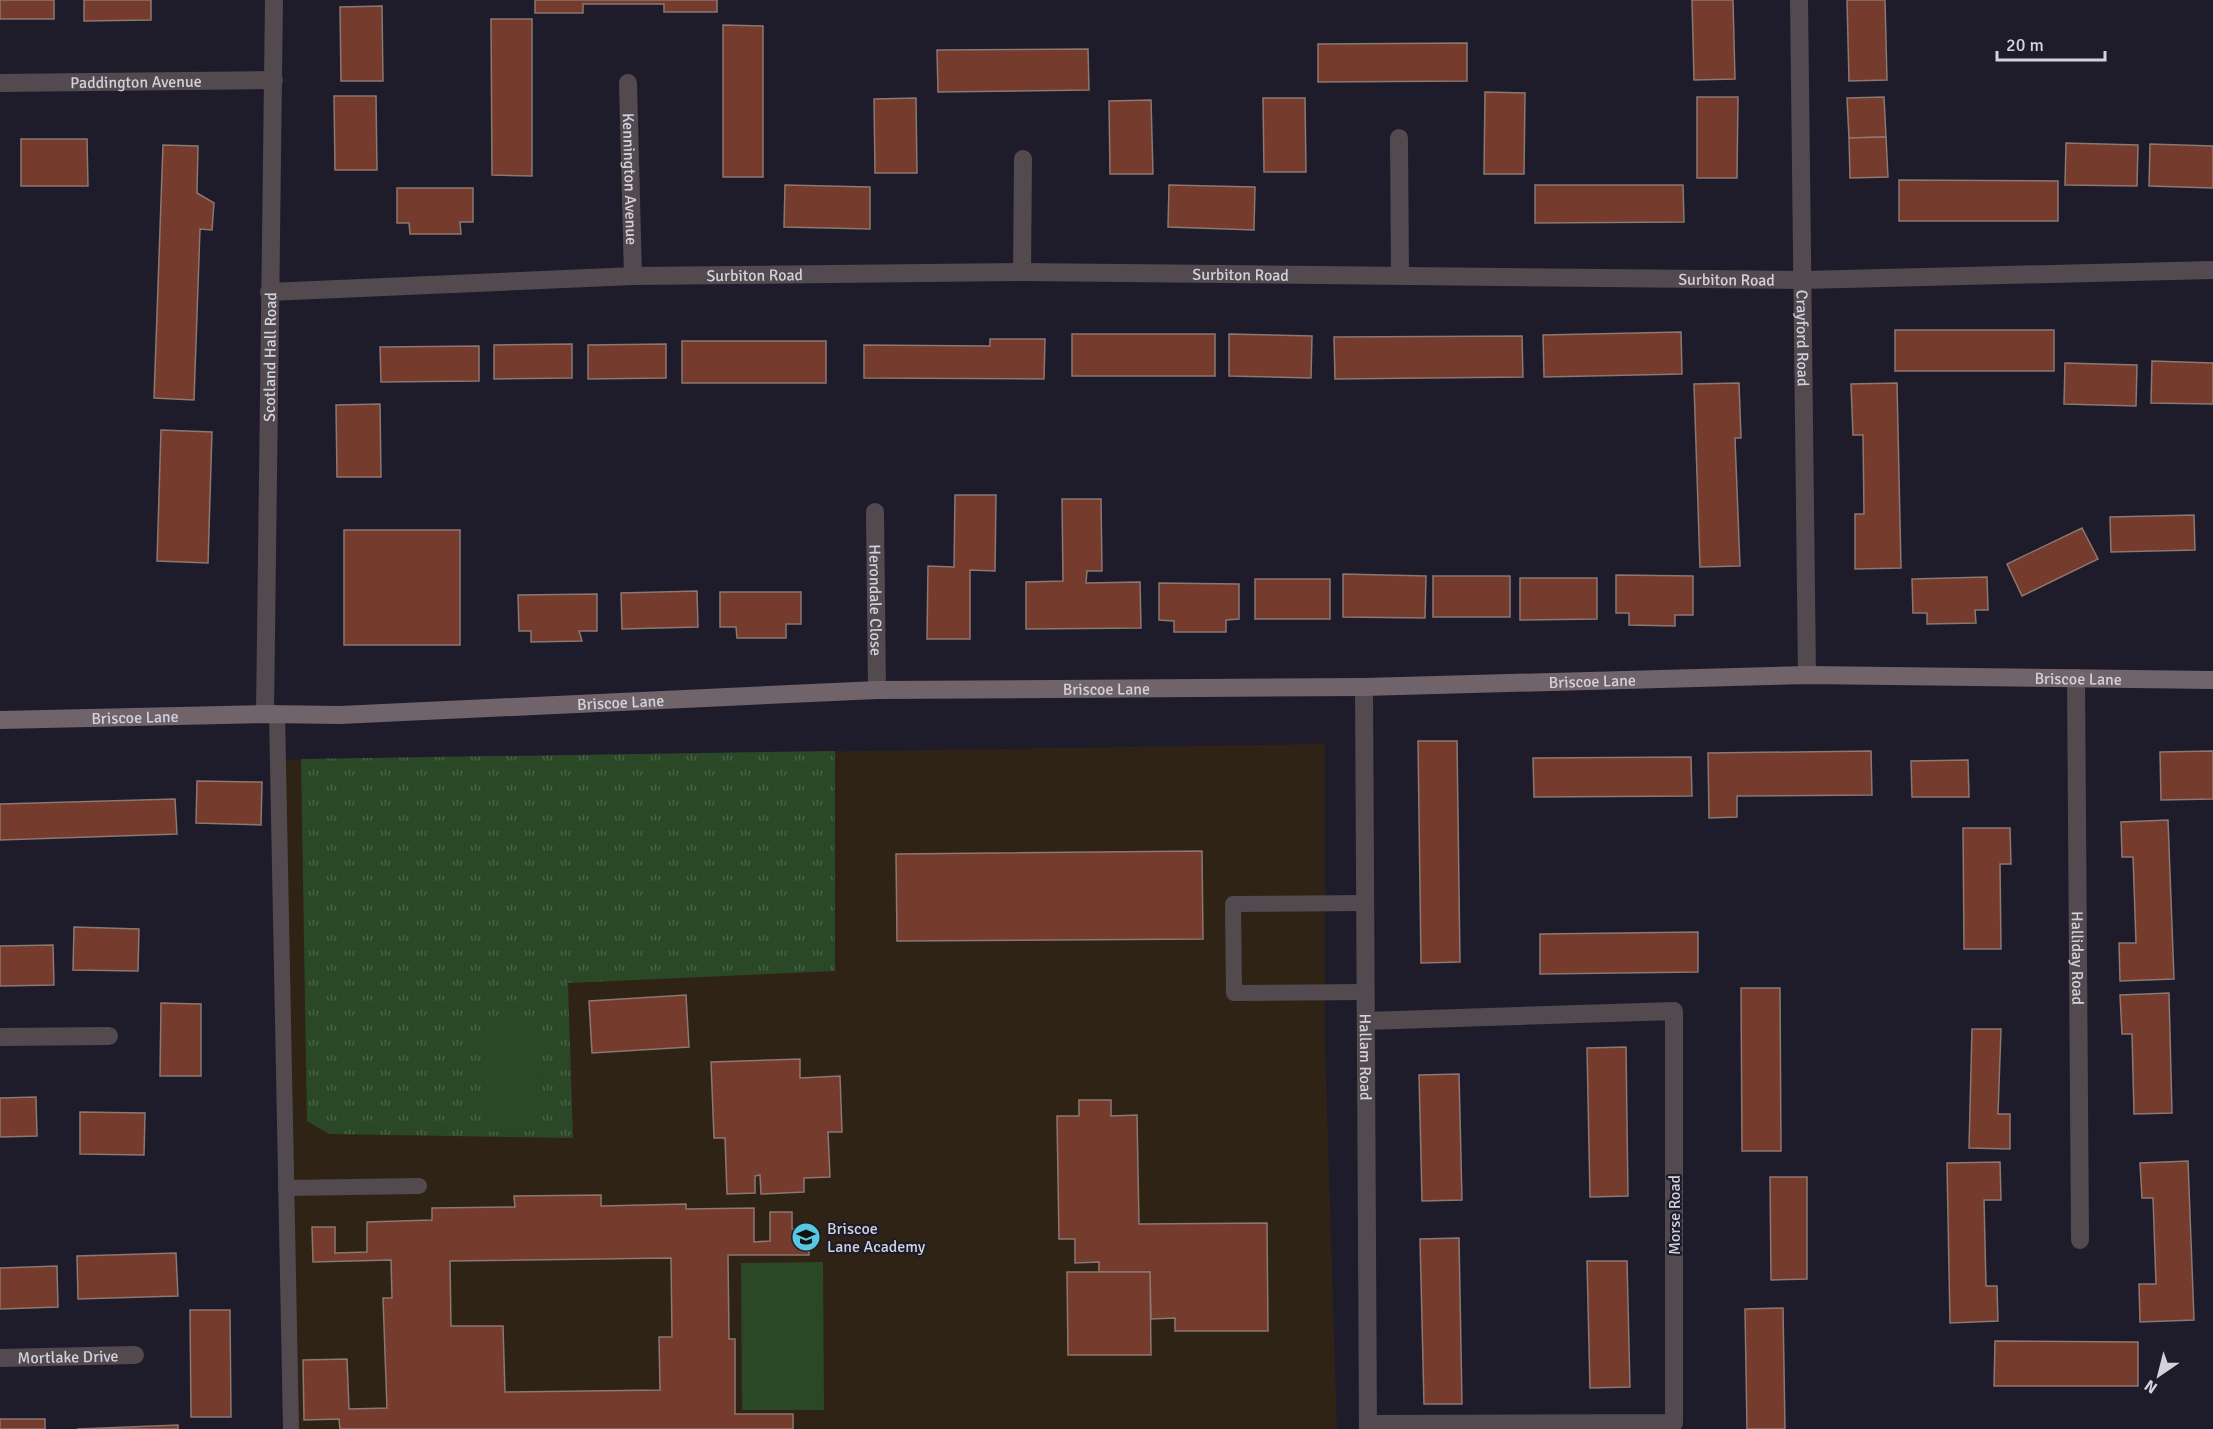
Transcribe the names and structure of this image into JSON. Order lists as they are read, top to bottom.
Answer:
{
  "streets": {
    "street": [
      "Paddington Avenue",
      "Kennington Avenue",
      "Surbiton Road",
      "Crayford Road",
      "Scotland Hall Road",
      "Herondale Close",
      "Briscoe Lane",
      "Halliday Road",
      "Hallam Road",
      "Morse Road",
      "Mortlake Drive"
    ]
  },
  "crossings": [
    ["Paddington Avenue", "Scotland Hall Road"],
    ["Kennington Avenue", "Surbiton Road"],
    ["Surbiton Road", "Crayford Road"],
    ["Surbiton Road", "Scotland Hall Road"],
    ["Crayford Road", "Briscoe Lane"],
    ["Scotland Hall Road", "Briscoe Lane"],
    ["Herondale Close", "Briscoe Lane"],
    ["Briscoe Lane", "Halliday Road"],
    ["Briscoe Lane", "Hallam Road"],
    ["Hallam Road", "Morse Road"]
  ],
  "places": {
    "school or university": ["Briscoe Lane Academy"]
  },
  "scale_bar": "20 m",
  "north": "bottom left"
}
